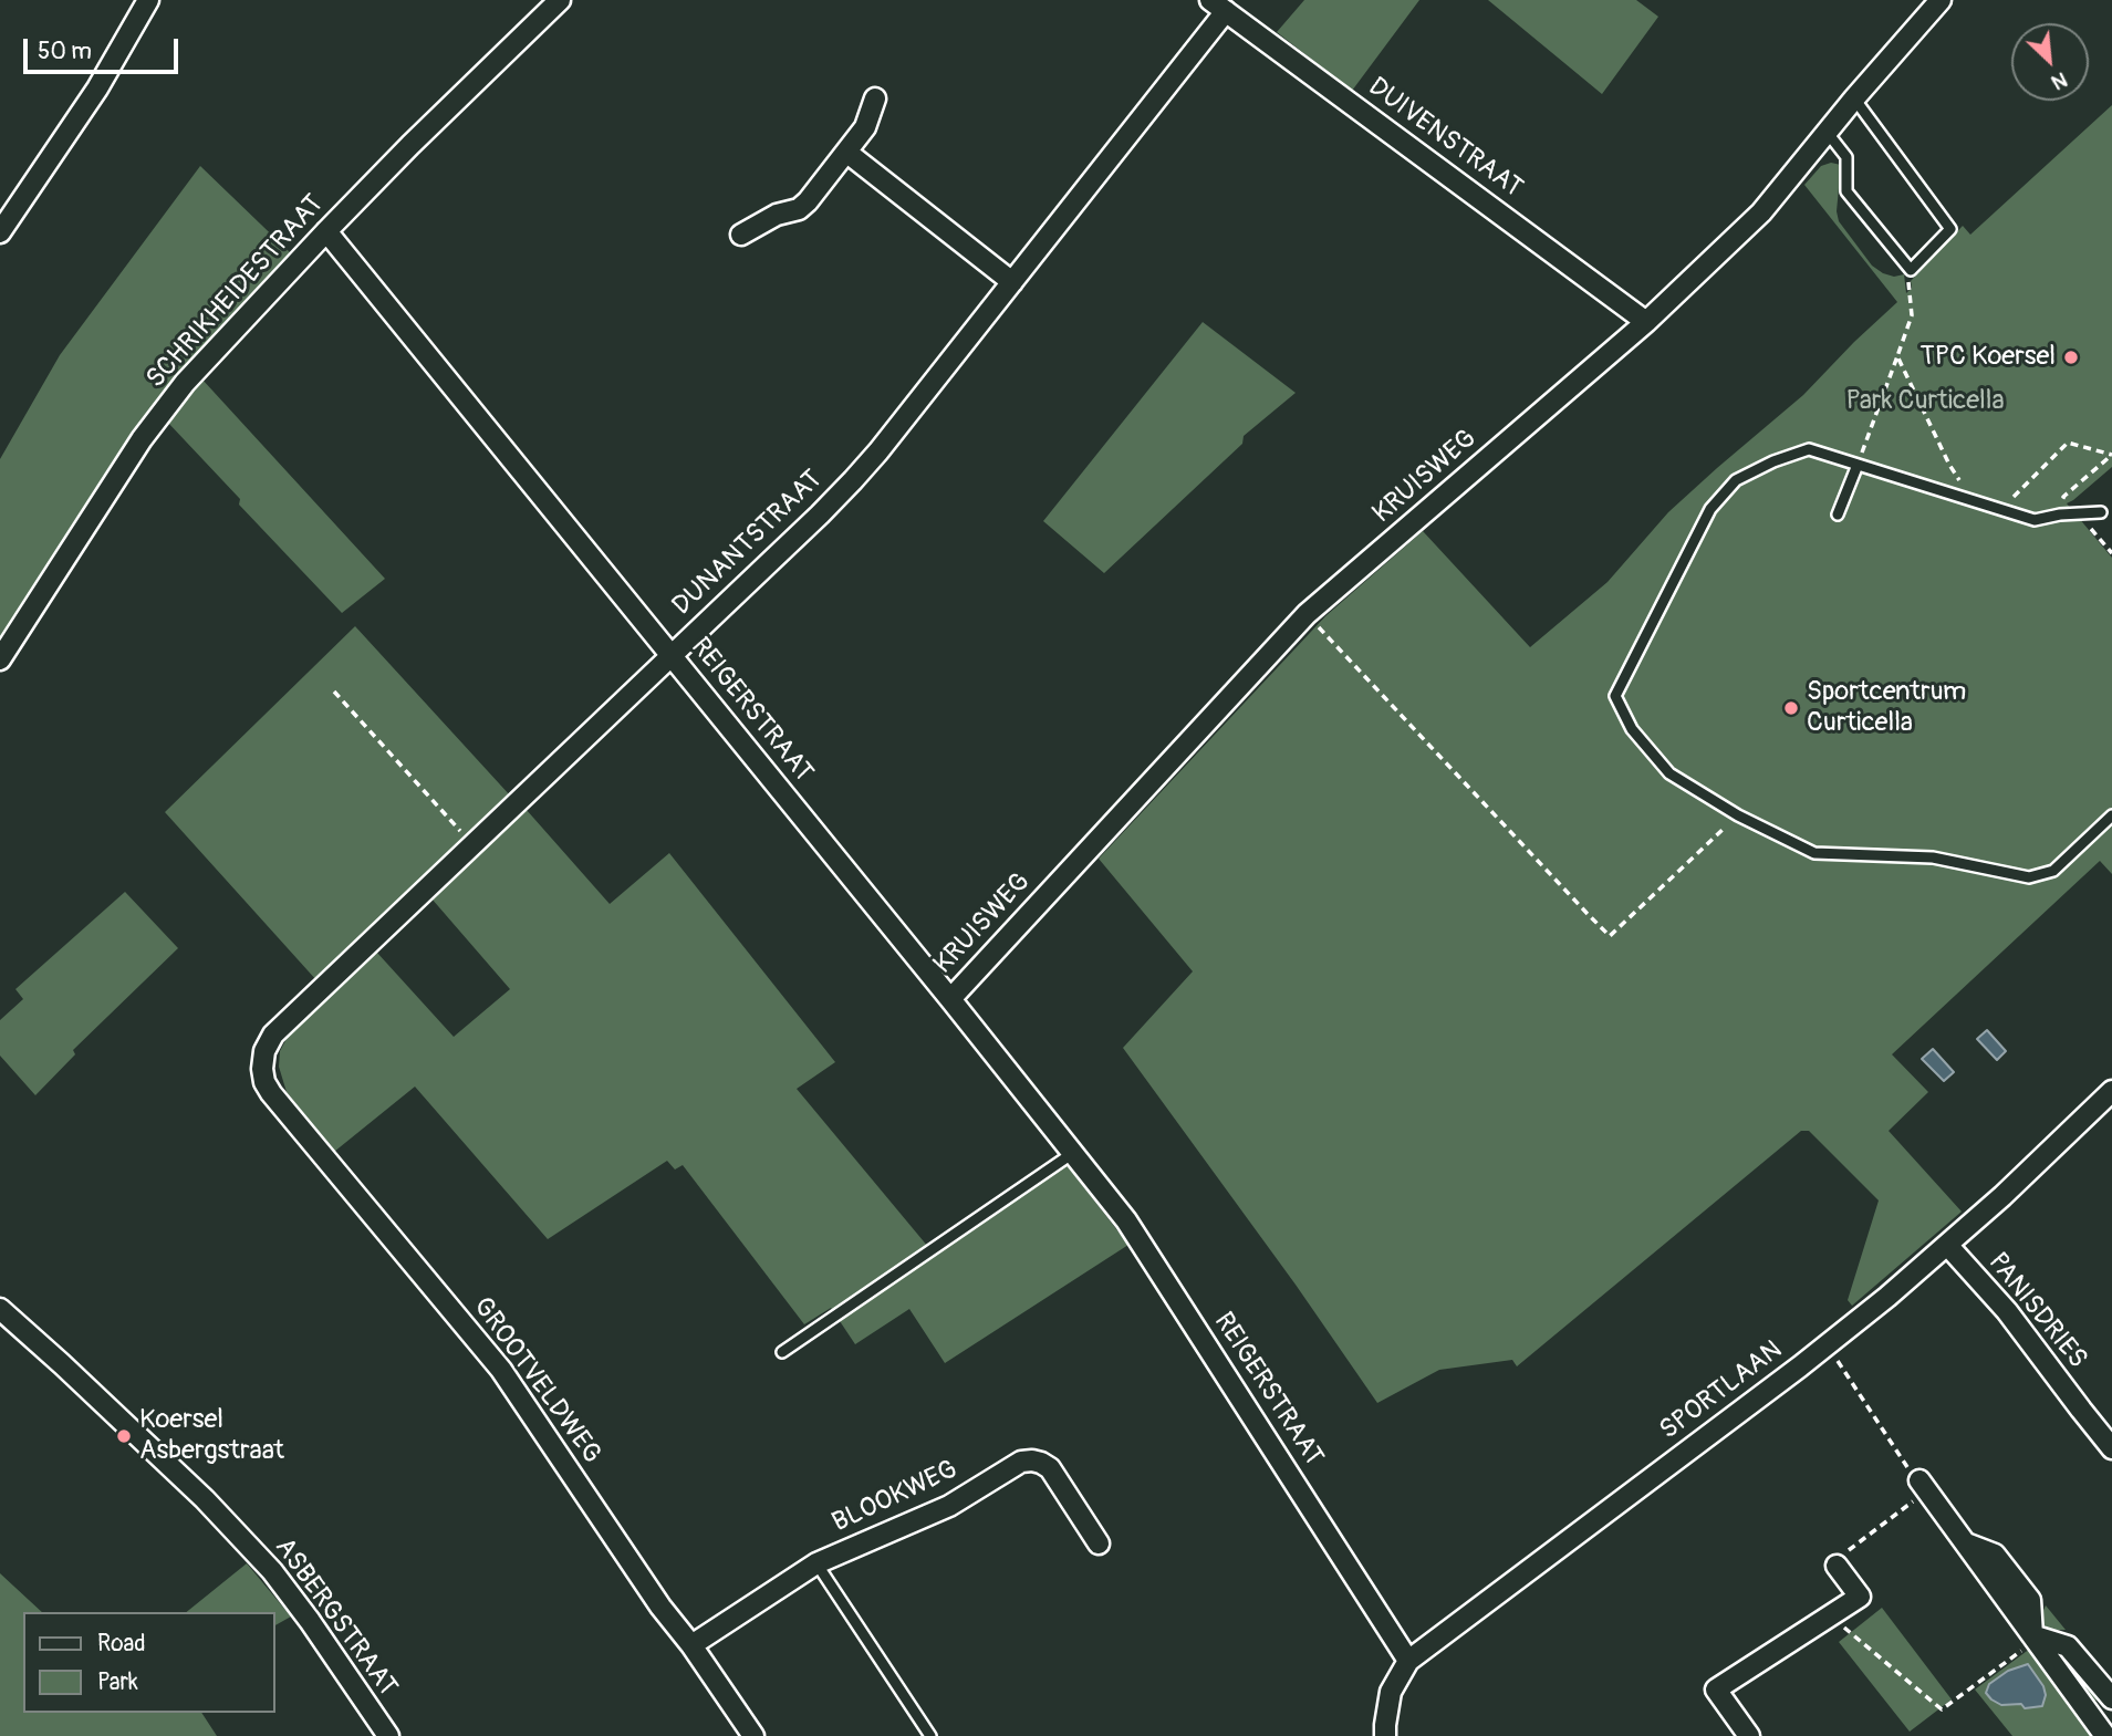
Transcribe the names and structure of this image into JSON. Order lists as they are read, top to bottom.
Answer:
{
  "streets": {
    "street": [
      "DUIVENSTRAAT",
      "SCHRIKHEIDESTRAAT",
      "KRUISWEG",
      "DUNANTSTRAAT",
      "REIGERSTRAAT",
      "PANISDRIES",
      "GROOTVELDWEG",
      "SPORTLAAN",
      "BLOOKWEG",
      "ASBERGSTRAAT"
    ]
  },
  "crossings": [
    ["DUIVENSTRAAT", "KRUISWEG"],
    ["DUIVENSTRAAT", "DUNANTSTRAAT"],
    ["SCHRIKHEIDESTRAAT", "REIGERSTRAAT"],
    ["KRUISWEG", "REIGERSTRAAT"],
    ["DUNANTSTRAAT", "REIGERSTRAAT"],
    ["DUNANTSTRAAT", "GROOTVELDWEG"],
    ["REIGERSTRAAT", "SPORTLAAN"],
    ["PANISDRIES", "SPORTLAAN"],
    ["GROOTVELDWEG", "BLOOKWEG"]
  ],
  "parks": ["Park Curticella"],
  "places": ["TPC Koersel", "Sportcentrum Curticella", "Koersel Asbergstraat"],
  "legend": ["Road", "Park"],
  "scale_bar": "50 m",
  "north": "bottom right"
}
